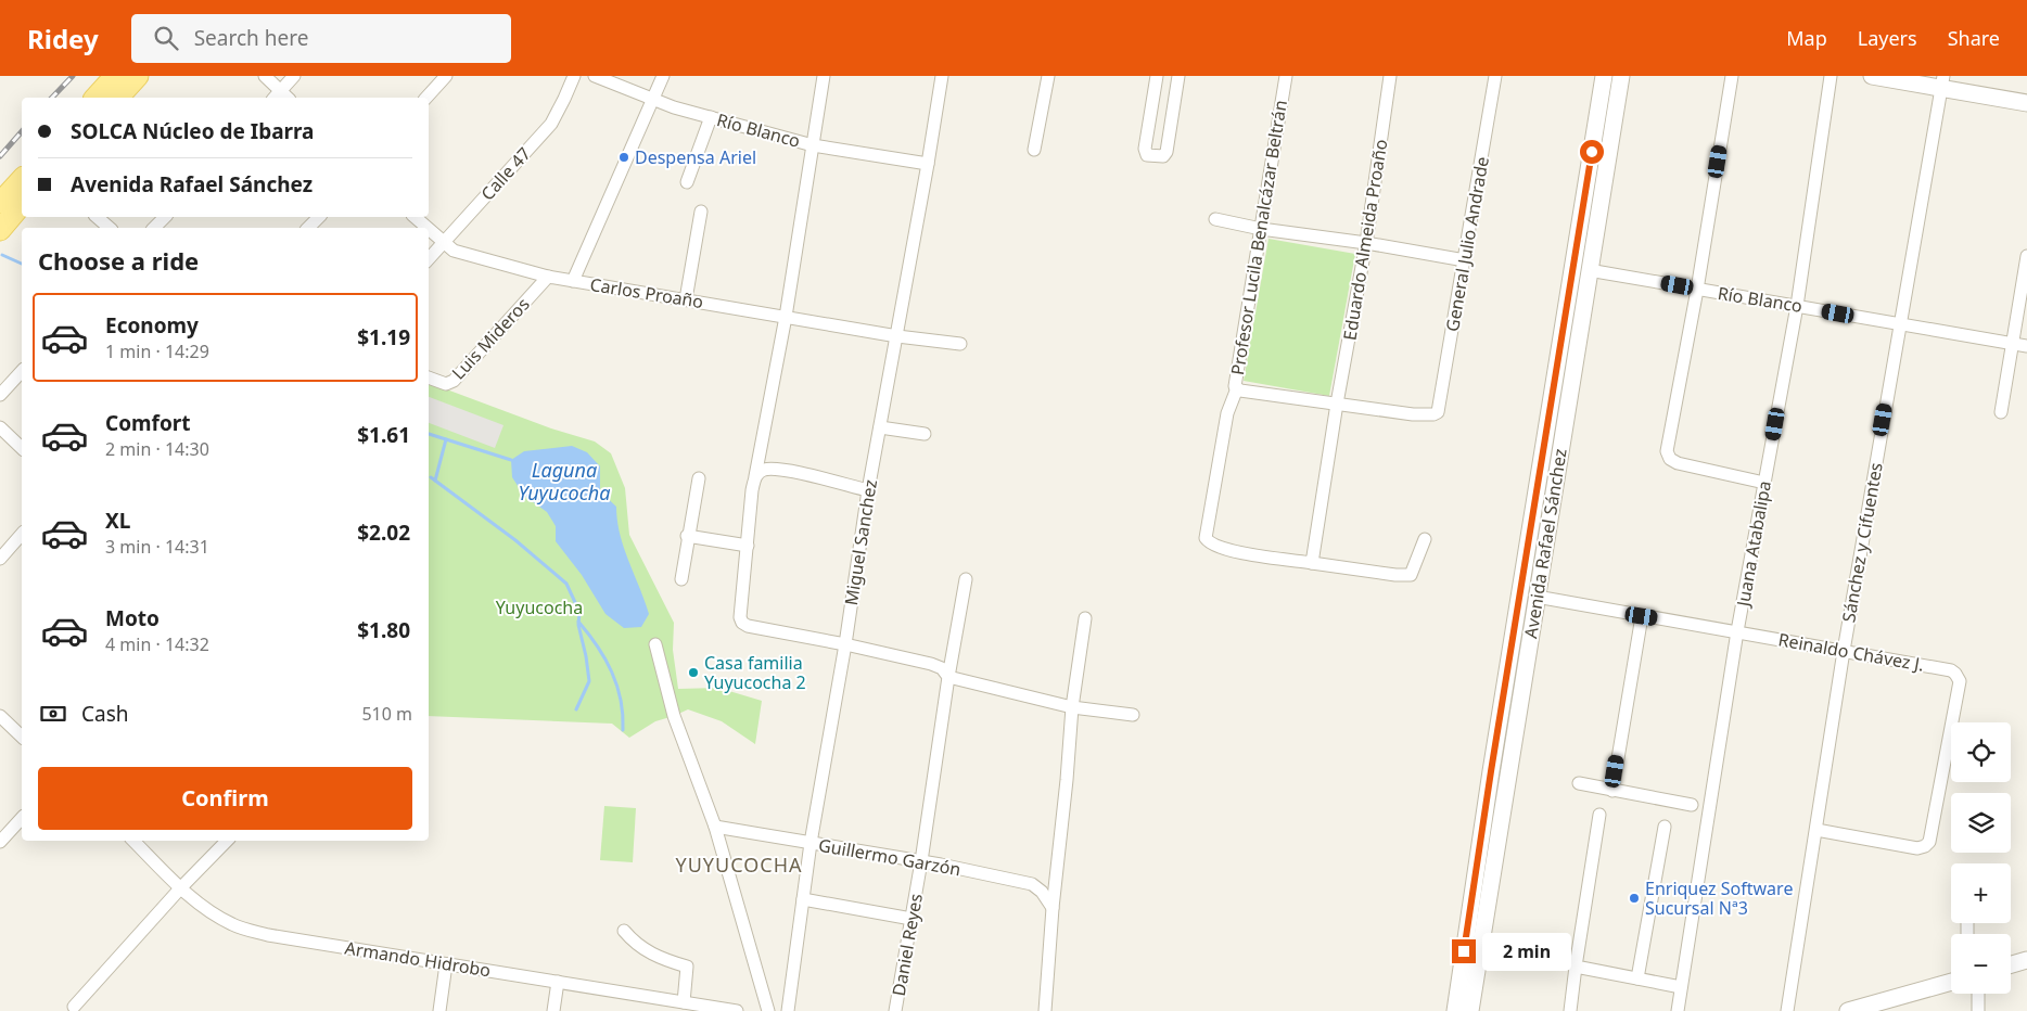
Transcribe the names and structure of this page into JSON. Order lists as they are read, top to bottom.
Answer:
{
  "streets": {
    "street": [
      "Río Blanco",
      "Calle 47",
      "Profesor Lucila Benalcázar Beltrán",
      "Eduardo Almeida Proaño",
      "General Julio Andrade",
      "Carlos Proaño",
      "Luis Mideros",
      "Miguel Sanchez",
      "Sánchez y Cifuentes",
      "Avenida Rafael Sánchez",
      "Juana Atabalipa",
      "Reinaldo Chávez J.",
      "Guillermo Garzón",
      "Daniel Reyes",
      "Armando Hidrobo"
    ]
  },
  "crossings": [
    ["Río Blanco", "Miguel Sanchez"],
    ["Río Blanco", "Sánchez y Cifuentes"],
    ["Río Blanco", "Avenida Rafael Sánchez"],
    ["Río Blanco", "Juana Atabalipa"],
    ["Calle 47", "Carlos Proaño"],
    ["Profesor Lucila Benalcázar Beltrán", "Eduardo Almeida Proaño"],
    ["Eduardo Almeida Proaño", "General Julio Andrade"],
    ["Carlos Proaño", "Luis Mideros"],
    ["Carlos Proaño", "Miguel Sanchez"],
    ["Miguel Sanchez", "Guillermo Garzón"],
    ["Sánchez y Cifuentes", "Reinaldo Chávez J."],
    ["Avenida Rafael Sánchez", "Reinaldo Chávez J."],
    ["Juana Atabalipa", "Reinaldo Chávez J."],
    ["Guillermo Garzón", "Daniel Reyes"]
  ],
  "districts": ["YUYUCOCHA"],
  "water": ["Laguna Yuyucocha"],
  "parks": ["Yuyucocha"],
  "places": ["Despensa Ariel", "Casa familia Yuyucocha 2", "Enriquez Software Sucursal Nª3"],
  "page": {
    "header": "Ridey",
    "search": "Search here",
    "nav": ["Map", "Layers", "Share"],
    "banner": ["SOLCA Núcleo de Ibarra", "Avenida Rafael Sánchez"],
    "heading": "Choose a ride",
    "list": [
      {
        "name": "Economy",
        "note": "1 min · 14:29",
        "value": "$1.19"
      },
      {
        "name": "Comfort",
        "note": "2 min · 14:30",
        "value": "$1.61"
      },
      {
        "name": "XL",
        "note": "3 min · 14:31",
        "value": "$2.02"
      },
      {
        "name": "Moto",
        "note": "4 min · 14:32",
        "value": "$1.80"
      }
    ],
    "pay": ["Cash", "510 m"],
    "map_buttons": ["+", "−"],
    "buttons": "Confirm",
    "bubble": "2 min"
  }
}
